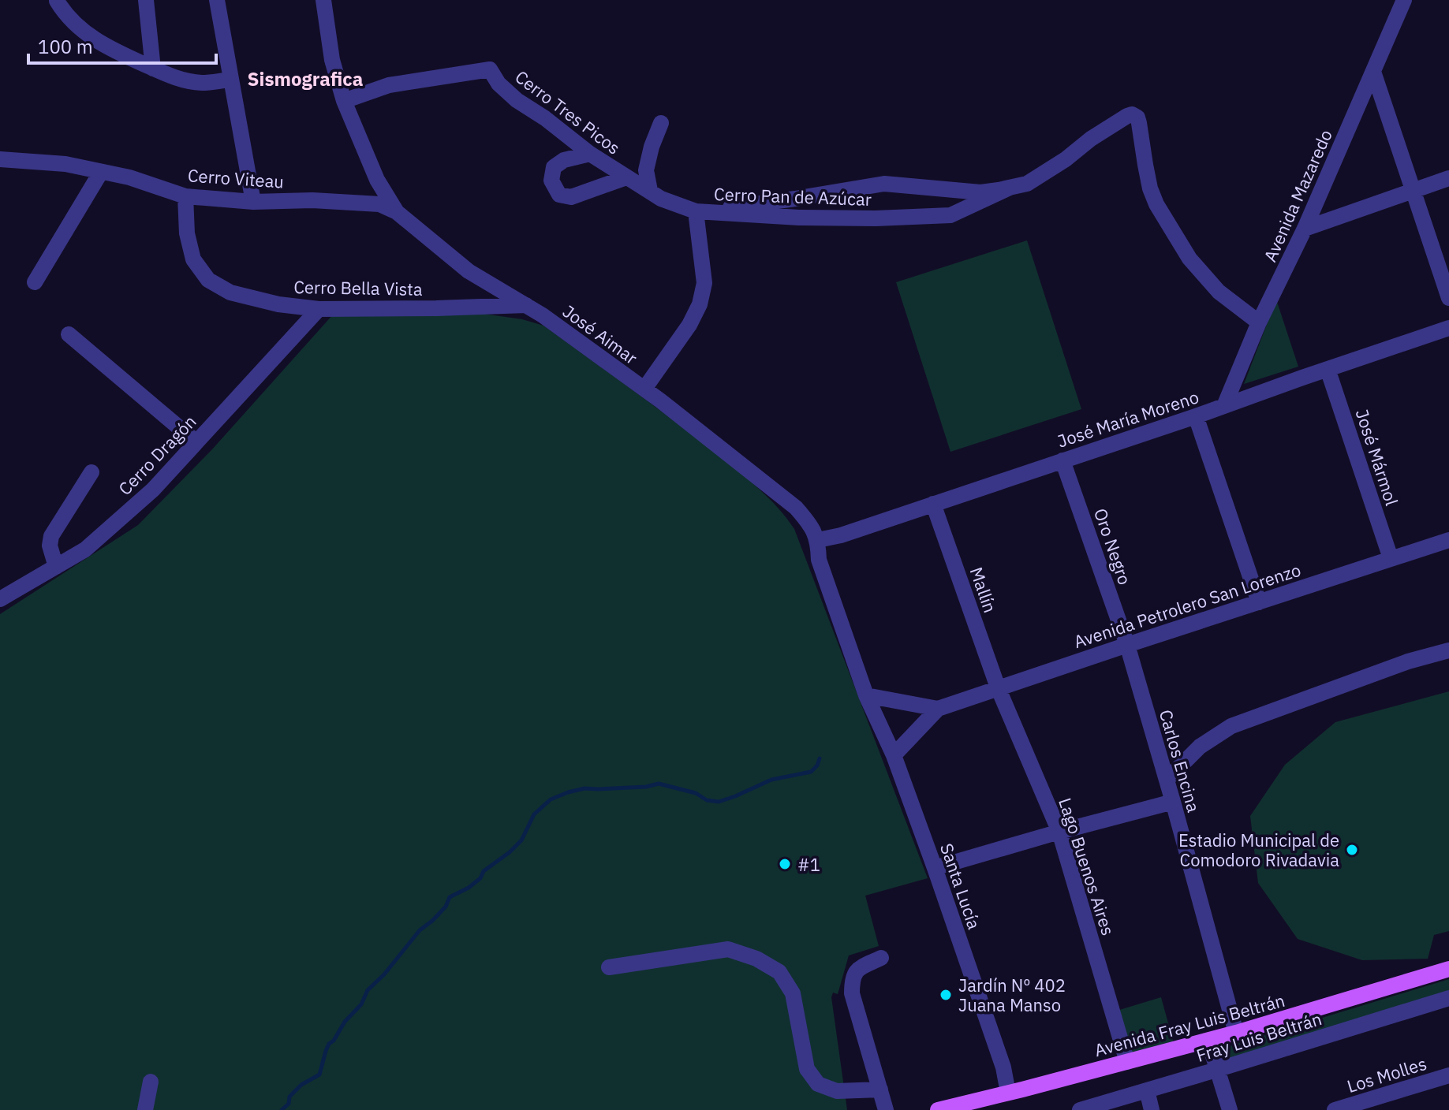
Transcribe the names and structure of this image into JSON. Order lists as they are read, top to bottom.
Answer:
{
  "streets": {
    "main road": ["Avenida Fray Luis Beltrán"],
    "street": [
      "Cerro Tres Picos",
      "Cerro Viteau",
      "Avenida Mazaredo",
      "Cerro Pan de Azúcar",
      "Cerro Bella Vista",
      "José Aimar",
      "José María Moreno",
      "Cerro Dragón",
      "José Mármol",
      "Oro Negro",
      "Mallín",
      "Avenida Petrolero San Lorenzo",
      "Carlos Encina",
      "Lago Buenos Aires",
      "Santa Lucía",
      "Fray Luis Beltrán",
      "Los Molles"
    ]
  },
  "crossings": [
    ["Cerro Tres Picos", "Cerro Pan de Azúcar"],
    ["Cerro Tres Picos", "José Aimar"],
    ["Cerro Viteau", "Cerro Bella Vista"],
    ["Cerro Viteau", "José Aimar"],
    ["Avenida Mazaredo", "Cerro Pan de Azúcar"],
    ["Avenida Mazaredo", "José María Moreno"],
    ["Cerro Bella Vista", "José Aimar"],
    ["Cerro Bella Vista", "Cerro Dragón"],
    ["José Aimar", "José María Moreno"],
    ["José Aimar", "Santa Lucía"],
    ["José María Moreno", "José Mármol"],
    ["José María Moreno", "Oro Negro"],
    ["José María Moreno", "Mallín"],
    ["José Mármol", "Avenida Petrolero San Lorenzo"],
    ["Oro Negro", "Avenida Petrolero San Lorenzo"],
    ["Oro Negro", "Carlos Encina"],
    ["Mallín", "Avenida Petrolero San Lorenzo"],
    ["Mallín", "Lago Buenos Aires"],
    ["Avenida Petrolero San Lorenzo", "Carlos Encina"],
    ["Avenida Petrolero San Lorenzo", "Lago Buenos Aires"],
    ["Avenida Petrolero San Lorenzo", "Santa Lucía"],
    ["Carlos Encina", "Avenida Fray Luis Beltrán"],
    ["Lago Buenos Aires", "Avenida Fray Luis Beltrán"],
    ["Santa Lucía", "Avenida Fray Luis Beltrán"]
  ],
  "districts": ["Sismografica"],
  "places": ["Estadio Municipal de Comodoro Rivadavia", "#1", "Jardín Nº 402 Juana Manso"],
  "scale_bar": "100 m"
}
